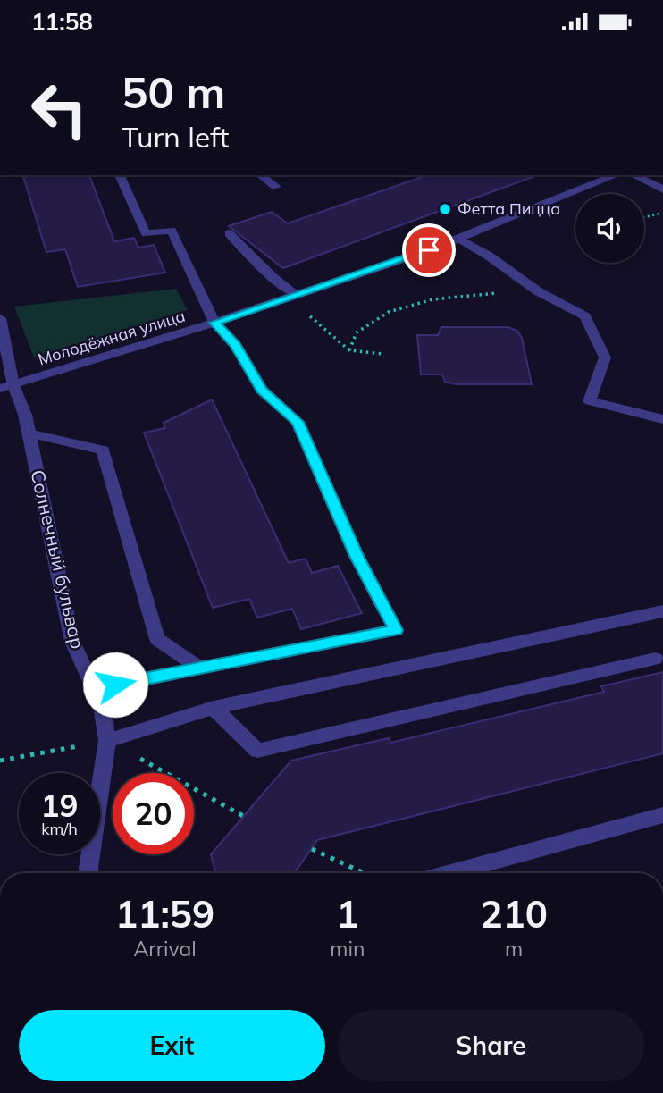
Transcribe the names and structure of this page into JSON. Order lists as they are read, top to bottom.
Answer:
{
  "streets": {
    "street": ["Молодёжная улица", "Солнечный бульвар"]
  },
  "crossings": [
    ["Молодёжная улица", "Солнечный бульвар"]
  ],
  "places": ["Фетта Пицца"],
  "page": {
    "status": "11:58",
    "turn": ["50 m", "Turn left"],
    "speed": "19 km/h",
    "limit": "20",
    "eta": [
      "11:59",
      "Arrival",
      "1",
      "min",
      "210",
      "m"
    ],
    "buttons": ["Exit", "Share"]
  }
}
